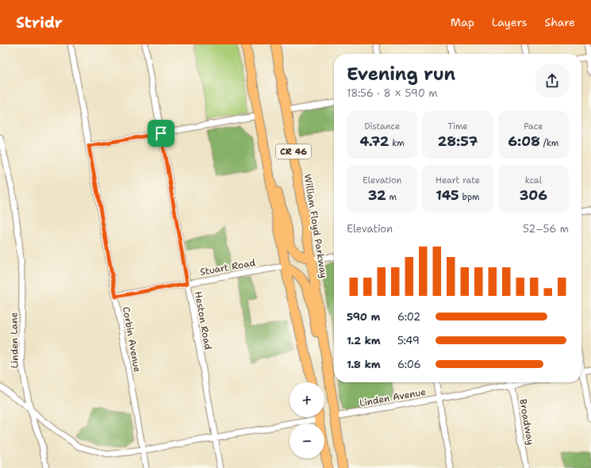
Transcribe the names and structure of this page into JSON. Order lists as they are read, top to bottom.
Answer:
{
  "streets": {
    "highway": ["CR 46", "William Floyd Parkway"],
    "street": [
      "Stuart Road",
      "Heston Road",
      "Corbin Avenue",
      "Linden Lane",
      "Linden Avenue",
      "Broadway"
    ]
  },
  "crossings": [
    ["CR 46", "Stuart Road"],
    ["William Floyd Parkway", "Linden Avenue"],
    ["Stuart Road", "Heston Road"],
    ["Stuart Road", "Corbin Avenue"],
    ["Linden Avenue", "Broadway"]
  ],
  "page": {
    "header": "Stridr",
    "nav": ["Map", "Layers", "Share"],
    "heading": ["Evening run", "18:56 · 8 × 590 m"],
    "stats": [
      ["Distance", "4.72 km"],
      ["Time", "28:57"],
      ["Pace", "6:08 /km"],
      ["Elevation", "32 m"],
      ["Heart rate", "145 bpm"],
      ["kcal", "306"]
    ],
    "chart": ["Elevation", "52–56 m"],
    "list": [
      {
        "name": "590 m",
        "note": "6:02"
      },
      {
        "name": "1.2 km",
        "note": "5:49"
      },
      {
        "name": "1.8 km",
        "note": "6:06"
      }
    ],
    "map_buttons": ["+", "−"]
  }
}
